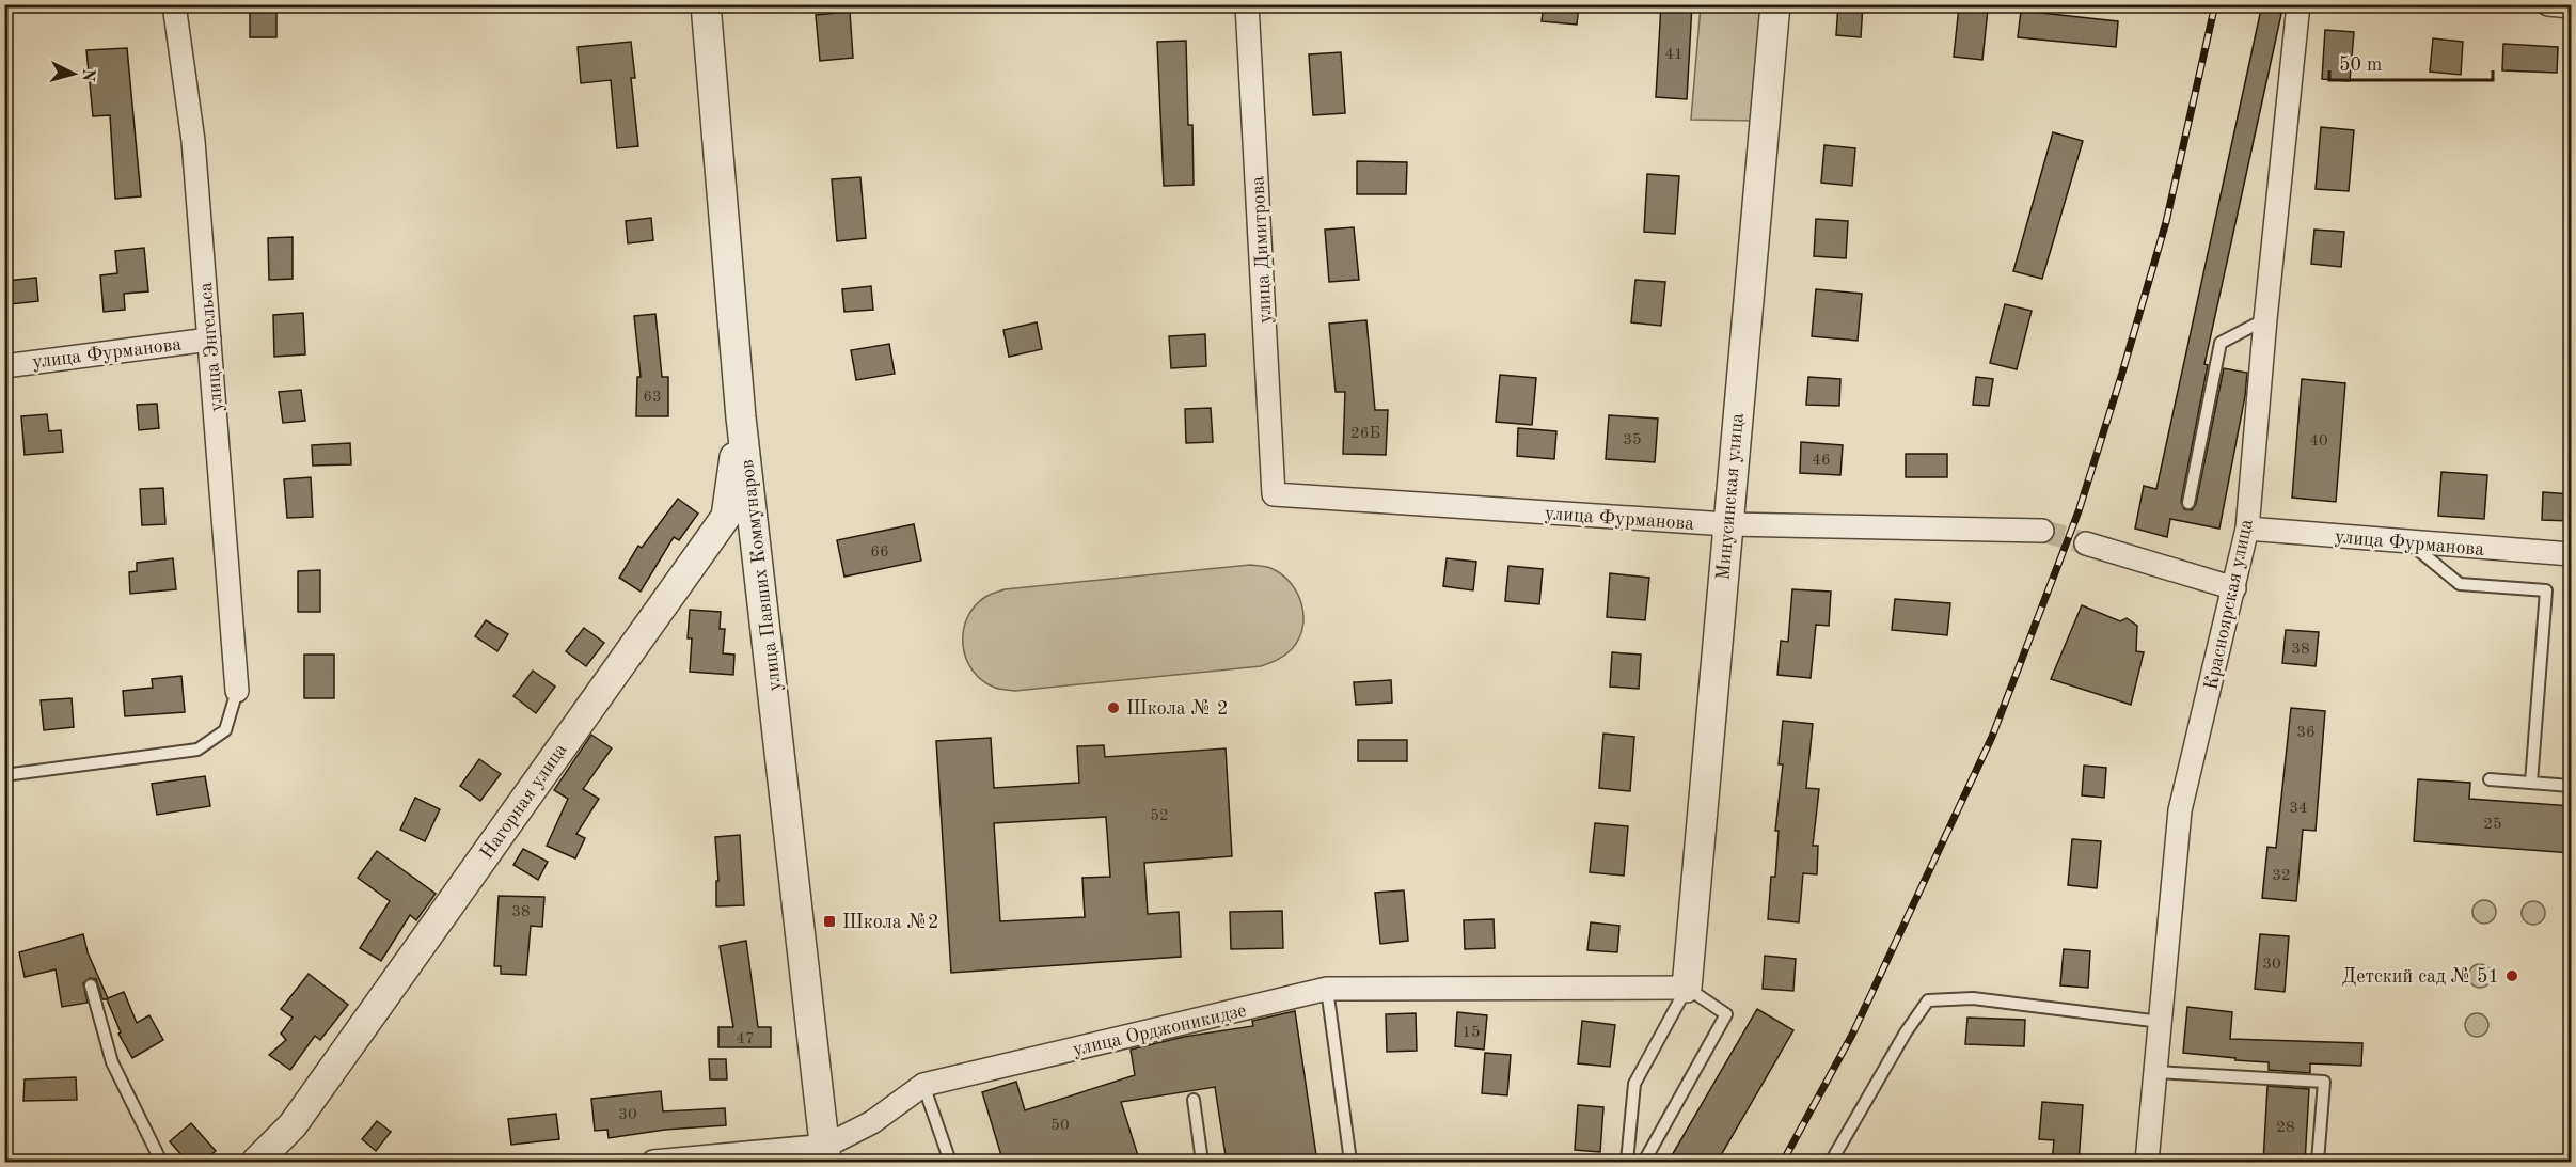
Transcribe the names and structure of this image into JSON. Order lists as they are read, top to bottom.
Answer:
{
  "streets": {
    "street": [
      "улица Димитрова",
      "улица Энгельса",
      "улица Фурманова",
      "Минусинская улица",
      "улица Павших Коммунаров",
      "Красноярская улица",
      "Нагорная улица",
      "улица Орджоникидзе"
    ]
  },
  "crossings": [
    ["улица Димитрова", "улица Фурманова"],
    ["улица Энгельса", "улица Фурманова"],
    ["улица Фурманова", "Минусинская улица"],
    ["улица Фурманова", "Красноярская улица"],
    ["Минусинская улица", "улица Орджоникидзе"],
    ["улица Павших Коммунаров", "Нагорная улица"],
    ["улица Павших Коммунаров", "улица Орджоникидзе"]
  ],
  "places": {
    "other": ["Школа № 2", "Детский сад № 51"],
    "transit": ["Школа №2"]
  },
  "house_numbers": [
    "41",
    "63",
    "26Б",
    "35",
    "40",
    "46",
    "66",
    "38",
    "36",
    "34",
    "52",
    "25",
    "32",
    "38",
    "30",
    "15",
    "47",
    "30",
    "50",
    "28"
  ],
  "scale_bar": "50 m",
  "north": "right"
}
